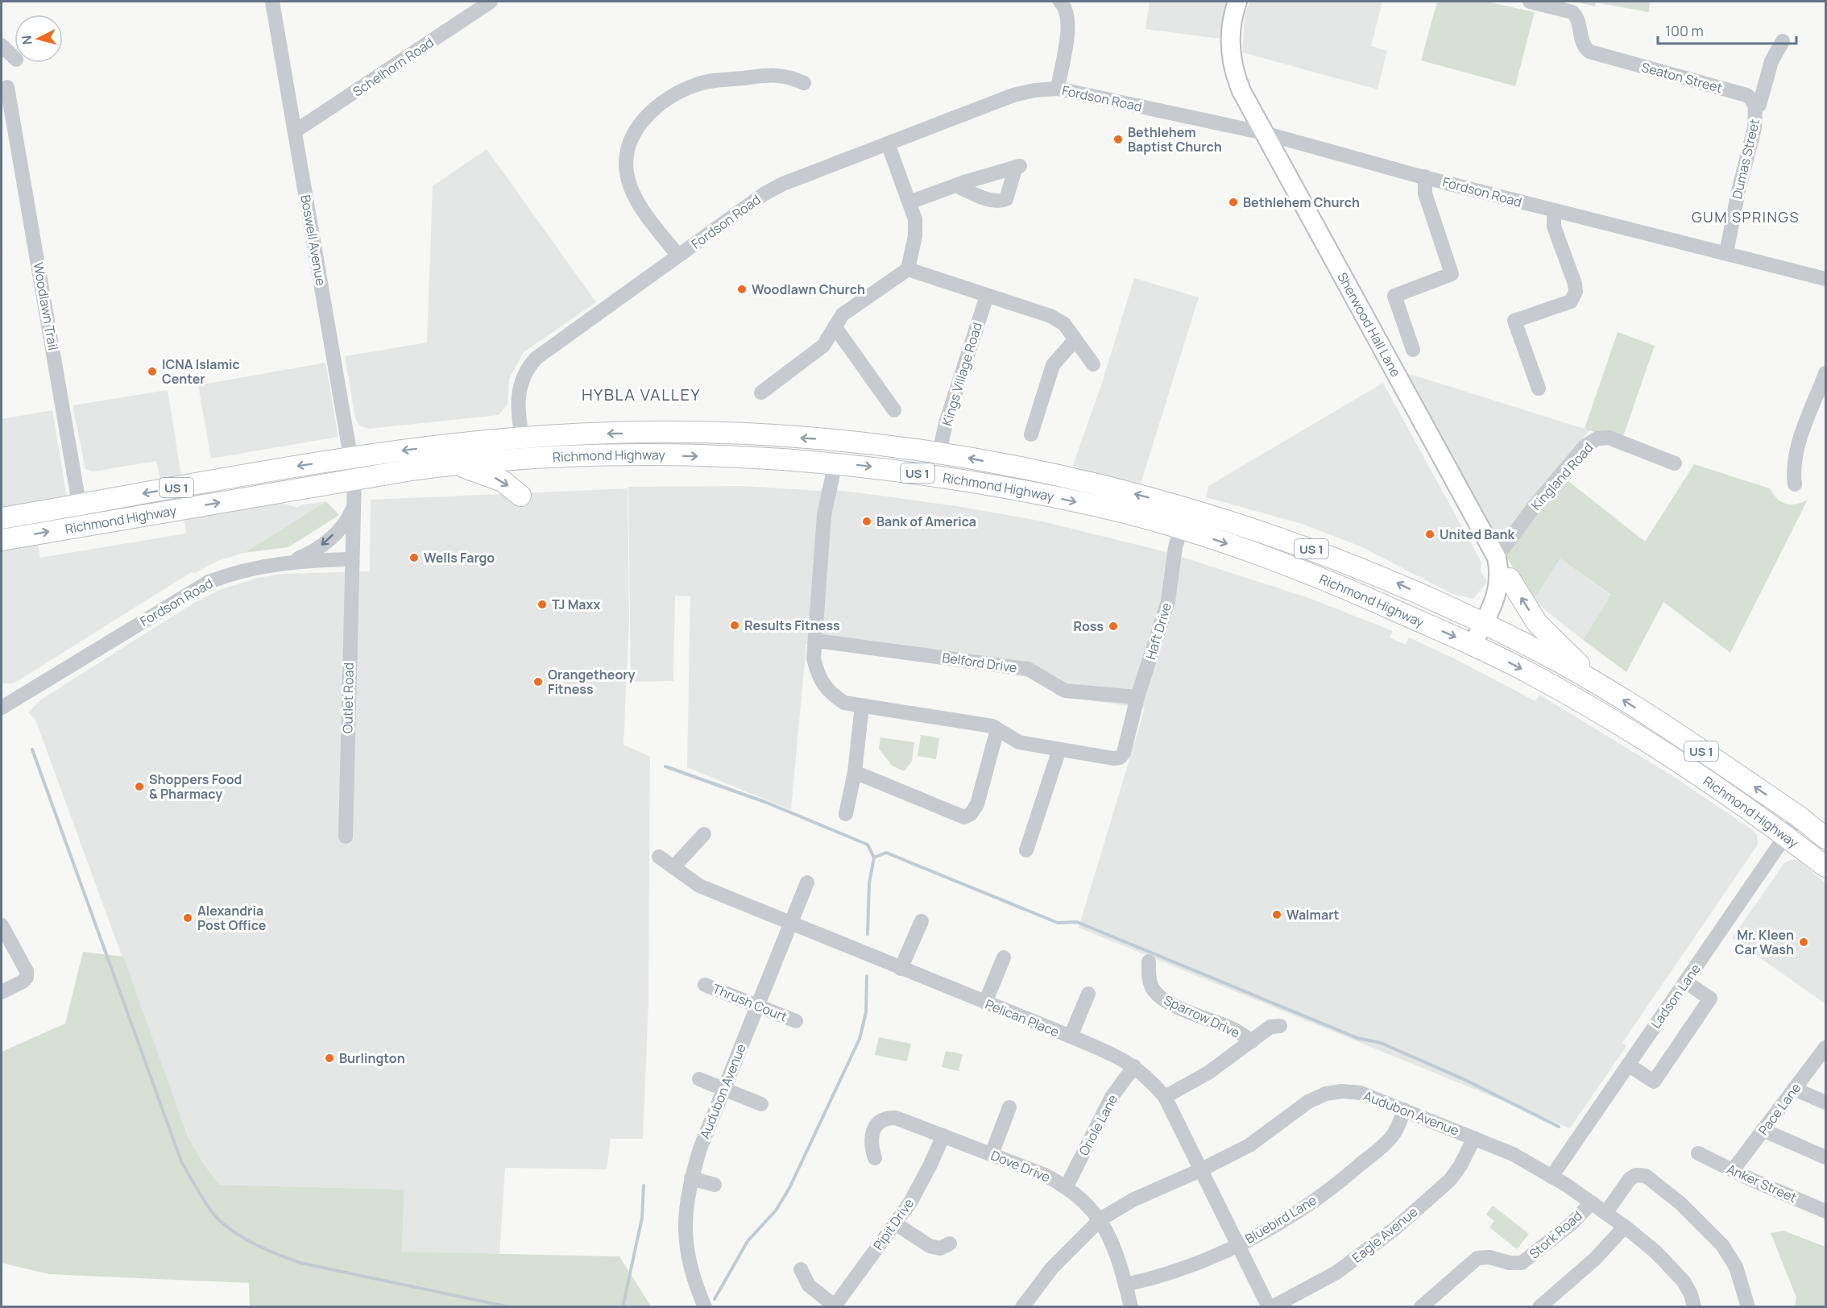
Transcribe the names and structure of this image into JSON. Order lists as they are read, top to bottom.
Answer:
{
  "streets": {
    "highway": ["Richmond Highway", "US 1"],
    "main road": ["Sherwood Hall Lane"],
    "street": [
      "Schelhorn Road",
      "Seaton Street",
      "Fordson Road",
      "Dumas Street",
      "Boswell Avenue",
      "Woodlawn Trail",
      "Kings Village Road",
      "Kingland Road",
      "Haft Drive",
      "Belford Drive",
      "Outlet Road",
      "Ladson Lane",
      "Thrush Court",
      "Sparrow Drive",
      "Pelican Place",
      "Audubon Avenue",
      "Pace Lane",
      "Oriole Lane",
      "Dove Drive",
      "Anker Street",
      "Bluebird Lane",
      "Pipit Drive",
      "Eagle Avenue",
      "Stork Road"
    ]
  },
  "crossings": [
    ["Schelhorn Road", "Boswell Avenue"],
    ["Seaton Street", "Dumas Street"],
    ["Fordson Road", "Dumas Street"],
    ["Fordson Road", "Sherwood Hall Lane"],
    ["Fordson Road", "Richmond Highway"],
    ["Fordson Road", "Outlet Road"],
    ["Boswell Avenue", "Richmond Highway"],
    ["Woodlawn Trail", "Richmond Highway"],
    ["Sherwood Hall Lane", "Richmond Highway"],
    ["Sherwood Hall Lane", "Kingland Road"],
    ["Kings Village Road", "Richmond Highway"],
    ["Richmond Highway", "Haft Drive"],
    ["Richmond Highway", "Ladson Lane"],
    ["Haft Drive", "Belford Drive"],
    ["Ladson Lane", "Audubon Avenue"],
    ["Thrush Court", "Audubon Avenue"],
    ["Pelican Place", "Audubon Avenue"],
    ["Pelican Place", "Oriole Lane"],
    ["Pelican Place", "Bluebird Lane"],
    ["Pelican Place", "Eagle Avenue"],
    ["Audubon Avenue", "Dove Drive"],
    ["Audubon Avenue", "Bluebird Lane"],
    ["Audubon Avenue", "Eagle Avenue"],
    ["Audubon Avenue", "Stork Road"],
    ["Pace Lane", "Anker Street"],
    ["Oriole Lane", "Dove Drive"],
    ["Dove Drive", "Bluebird Lane"],
    ["Dove Drive", "Pipit Drive"]
  ],
  "districts": ["GUM SPRINGS", "HYBLA VALLEY"],
  "places": [
    "Bethlehem Baptist Church",
    "Bethlehem Church",
    "Woodlawn Church",
    "ICNA Islamic Center",
    "Bank of America",
    "United Bank",
    "Wells Fargo",
    "TJ Maxx",
    "Results Fitness",
    "Ross",
    "Orangetheory Fitness",
    "Shoppers Food & Pharmacy",
    "Walmart",
    "Alexandria Post Office",
    "Mr. Kleen Car Wash",
    "Burlington"
  ],
  "scale_bar": "100 m",
  "north": "left"
}
